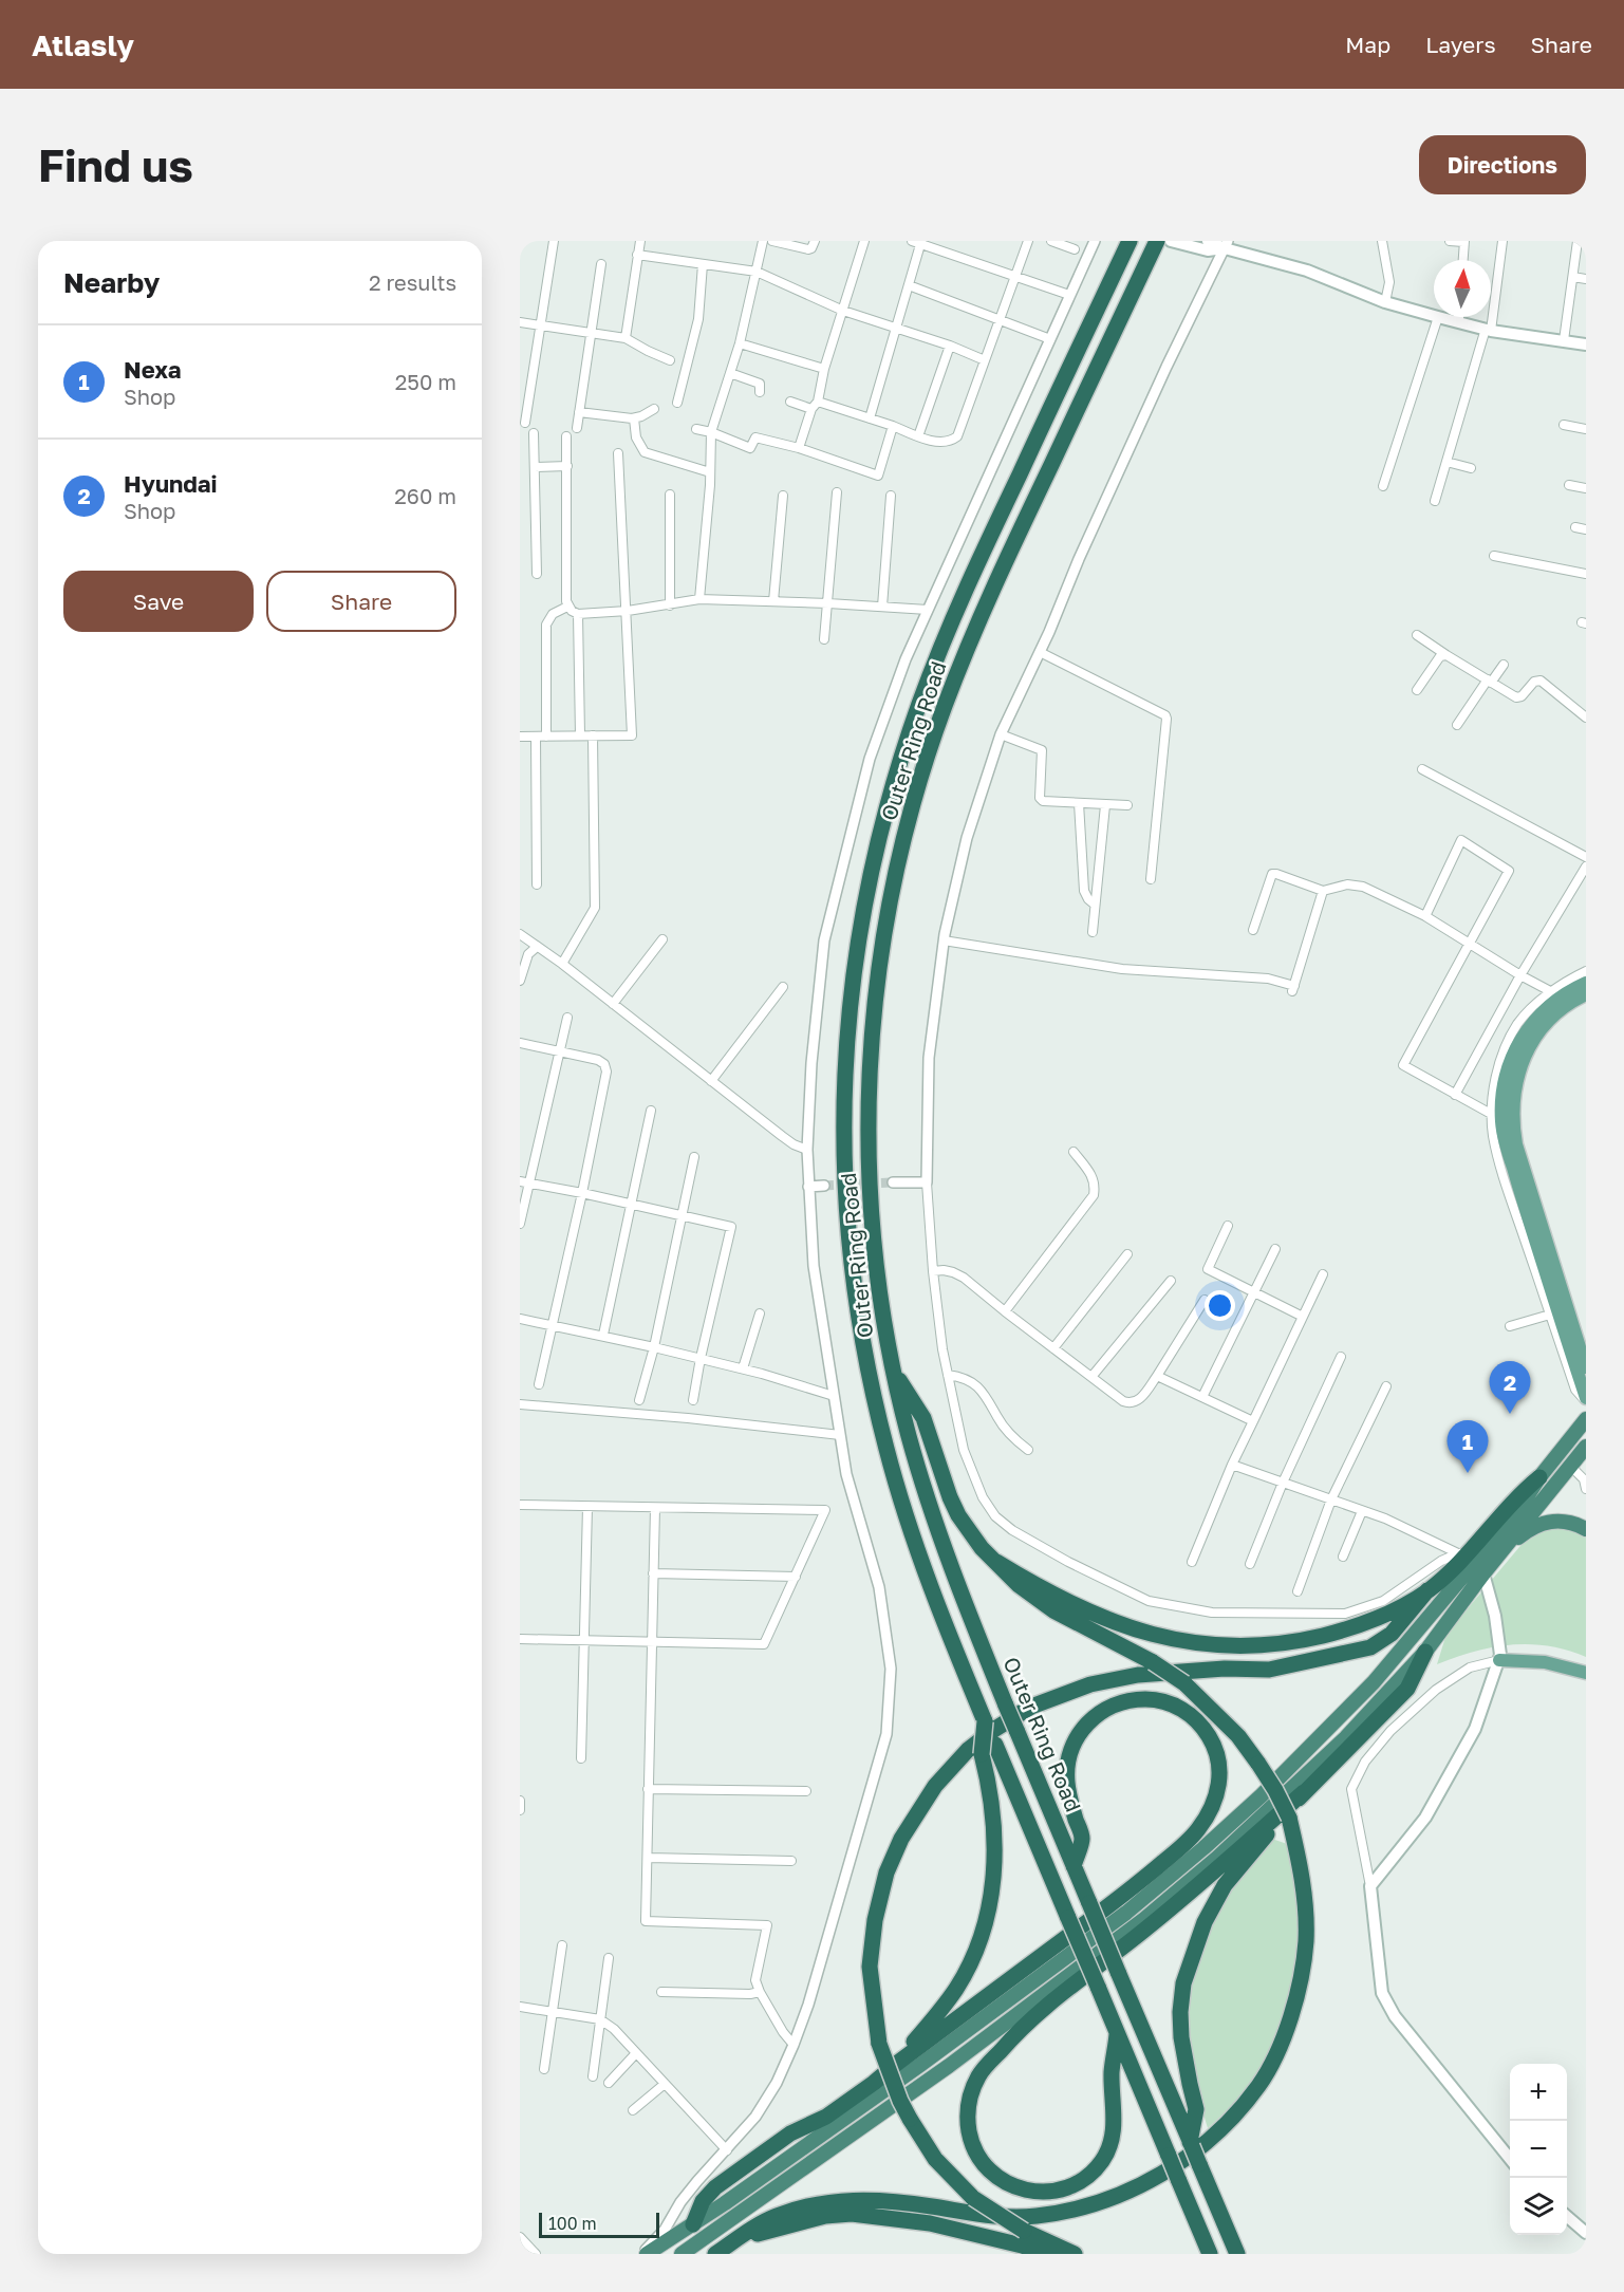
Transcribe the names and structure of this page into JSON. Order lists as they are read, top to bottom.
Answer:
{
  "streets": {
    "highway": ["Outer Ring Road"]
  },
  "scale_bar": "100 m",
  "north": "top",
  "page": {
    "header": "Atlasly",
    "nav": ["Map", "Layers", "Share"],
    "buttons": [
      "Directions",
      ["Save", "Share"]
    ],
    "title": "Find us",
    "heading": ["Nearby", "2 results"],
    "list": [
      {
        "mark": "1",
        "name": "Nexa",
        "note": "Shop",
        "value": "250 m"
      },
      {
        "mark": "2",
        "name": "Hyundai",
        "note": "Shop",
        "value": "260 m"
      }
    ],
    "pins": ["2", "1"],
    "map_buttons": ["+", "−"],
    "scale": "100 m"
  }
}
